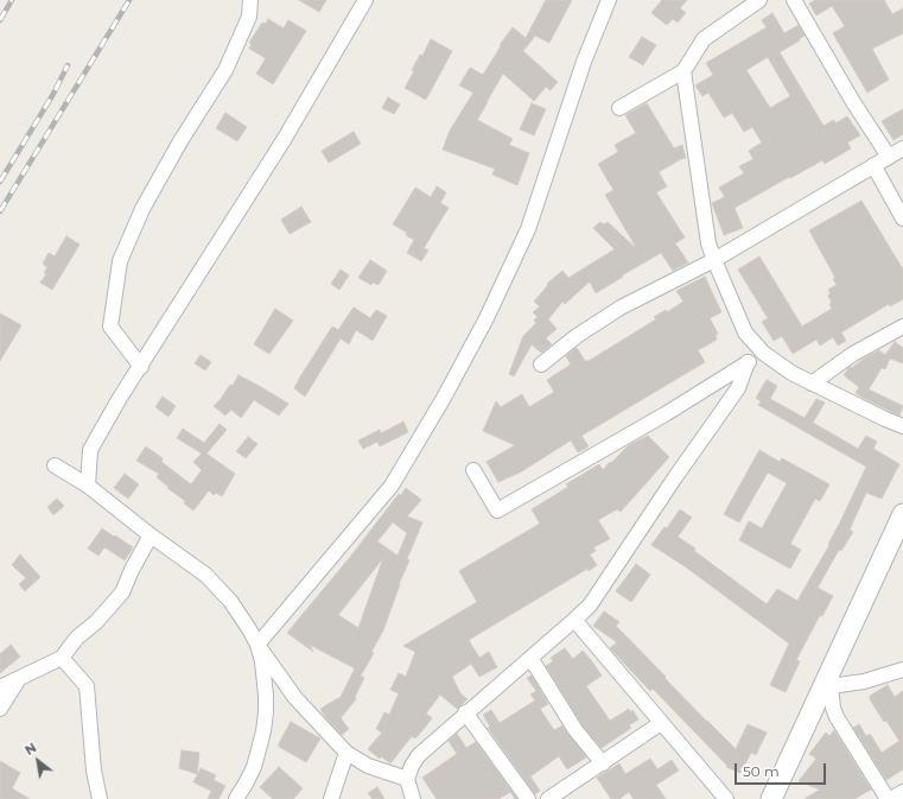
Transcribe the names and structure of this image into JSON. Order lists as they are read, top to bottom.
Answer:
{
  "scale_bar": "50 m",
  "north": "top left"
}
